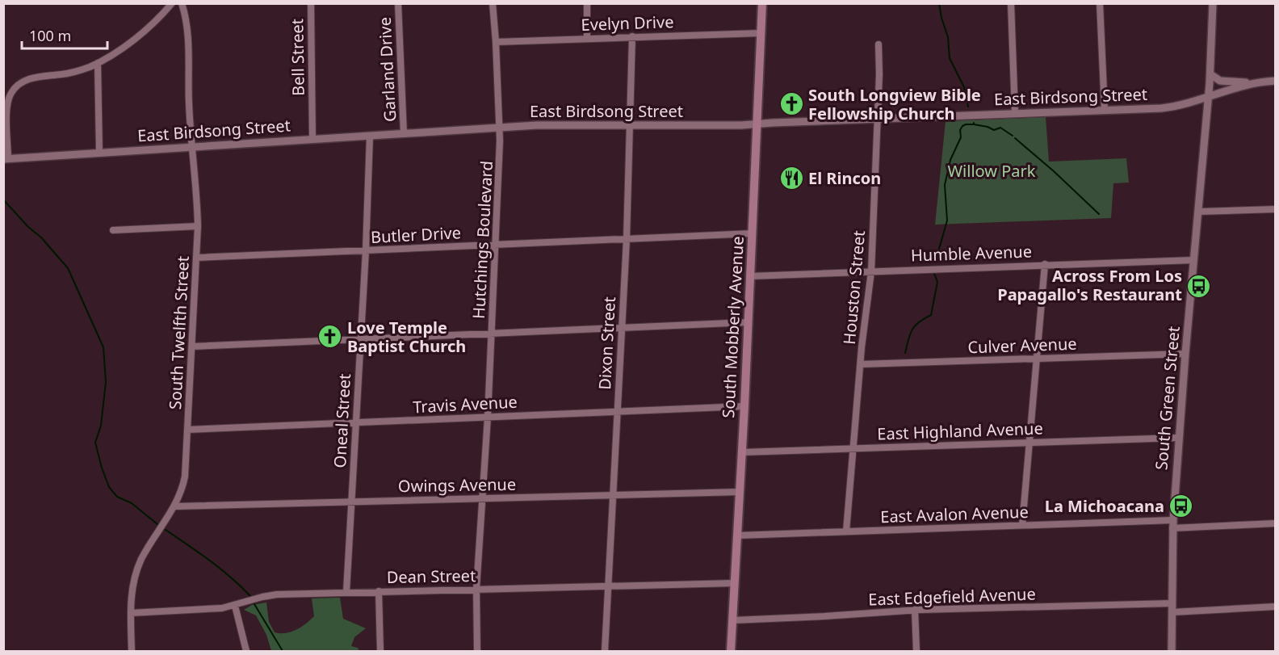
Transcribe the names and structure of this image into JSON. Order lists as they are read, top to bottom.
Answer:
{
  "streets": {
    "main road": ["South Mobberly Avenue"],
    "street": [
      "Evelyn Drive",
      "Bell Street",
      "Garland Drive",
      "East Birdsong Street",
      "Butler Drive",
      "Hutchings Boulevard",
      "Humble Avenue",
      "Houston Street",
      "South Twelfth Street",
      "Dixon Street",
      "Culver Avenue",
      "South Green Street",
      "Travis Avenue",
      "Oneal Street",
      "East Highland Avenue",
      "Owings Avenue",
      "East Avalon Avenue",
      "Dean Street",
      "East Edgefield Avenue"
    ]
  },
  "crossings": [
    ["Evelyn Drive", "Hutchings Boulevard"],
    ["Evelyn Drive", "South Mobberly Avenue"],
    ["Evelyn Drive", "Dixon Street"],
    ["Bell Street", "East Birdsong Street"],
    ["Garland Drive", "East Birdsong Street"],
    ["East Birdsong Street", "Hutchings Boulevard"],
    ["East Birdsong Street", "Houston Street"],
    ["East Birdsong Street", "South Mobberly Avenue"],
    ["East Birdsong Street", "South Twelfth Street"],
    ["East Birdsong Street", "Dixon Street"],
    ["East Birdsong Street", "South Green Street"],
    ["East Birdsong Street", "Oneal Street"],
    ["Butler Drive", "Hutchings Boulevard"],
    ["Butler Drive", "South Mobberly Avenue"],
    ["Butler Drive", "South Twelfth Street"],
    ["Butler Drive", "Dixon Street"],
    ["Butler Drive", "Oneal Street"],
    ["Hutchings Boulevard", "Travis Avenue"],
    ["Hutchings Boulevard", "Owings Avenue"],
    ["Hutchings Boulevard", "Dean Street"],
    ["Humble Avenue", "Houston Street"],
    ["Humble Avenue", "South Mobberly Avenue"],
    ["Humble Avenue", "South Green Street"],
    ["Houston Street", "Culver Avenue"],
    ["Houston Street", "East Highland Avenue"],
    ["Houston Street", "East Avalon Avenue"],
    ["South Mobberly Avenue", "Travis Avenue"],
    ["South Mobberly Avenue", "East Highland Avenue"],
    ["South Mobberly Avenue", "Owings Avenue"],
    ["South Mobberly Avenue", "East Avalon Avenue"],
    ["South Mobberly Avenue", "Dean Street"],
    ["South Mobberly Avenue", "East Edgefield Avenue"],
    ["South Twelfth Street", "Travis Avenue"],
    ["South Twelfth Street", "Owings Avenue"],
    ["South Twelfth Street", "Dean Street"],
    ["Dixon Street", "Travis Avenue"],
    ["Dixon Street", "Owings Avenue"],
    ["Dixon Street", "Dean Street"],
    ["Culver Avenue", "South Green Street"],
    ["South Green Street", "East Highland Avenue"],
    ["South Green Street", "East Avalon Avenue"],
    ["South Green Street", "East Edgefield Avenue"],
    ["Travis Avenue", "Oneal Street"],
    ["Oneal Street", "Owings Avenue"],
    ["Oneal Street", "Dean Street"]
  ],
  "parks": ["Willow Park"],
  "places": {
    "church": ["South Longview Bible Fellowship Church", "Love Temple Baptist Church"],
    "restaurant": ["El Rincon"],
    "bus stop": ["Across From Los Papagallo's Restaurant", "La Michoacana"]
  },
  "scale_bar": "100 m"
}
